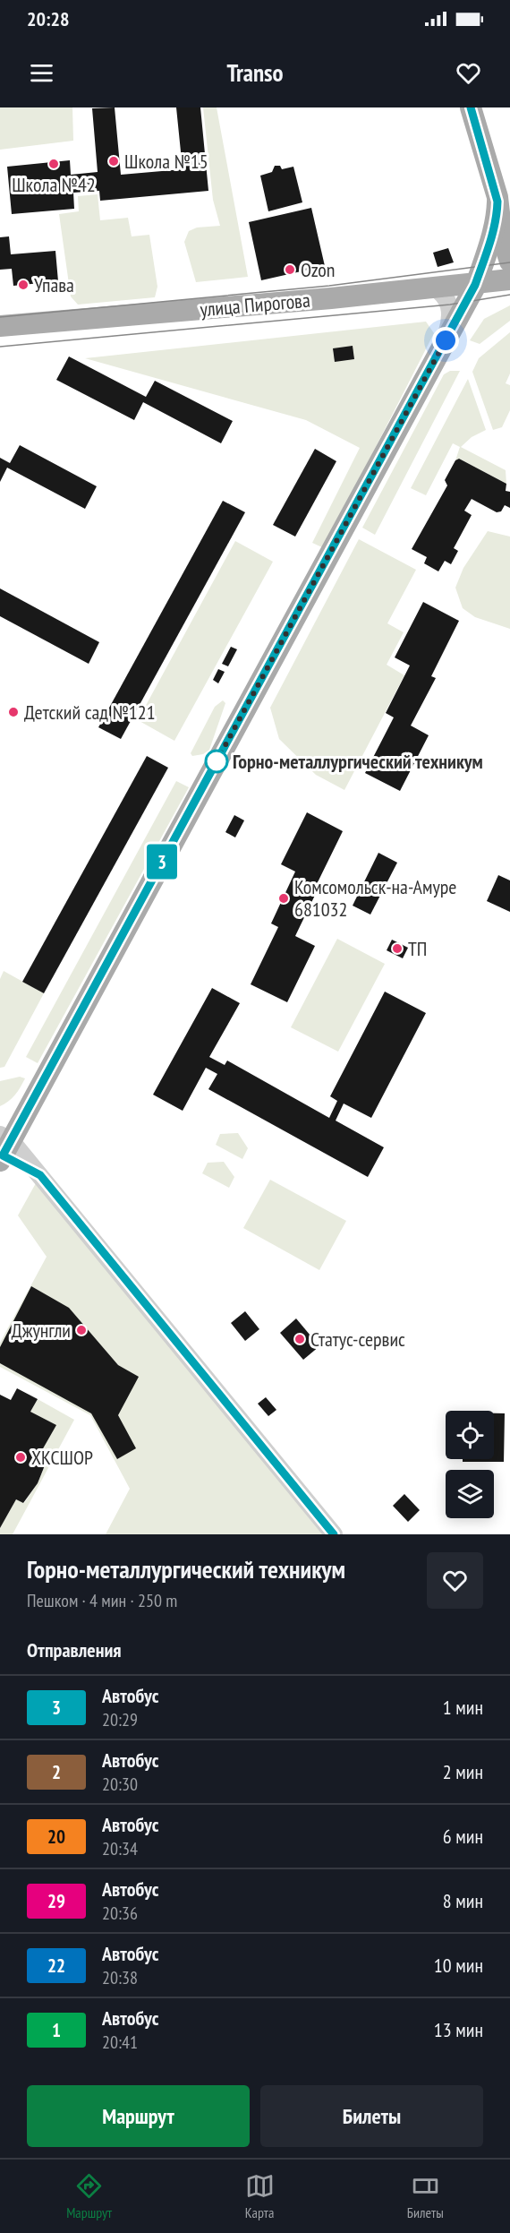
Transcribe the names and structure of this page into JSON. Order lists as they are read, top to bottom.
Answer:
{
  "streets": {
    "main road": ["улица Пирогова"]
  },
  "places": [
    "Школа №15",
    "Школа №42",
    "Ozon",
    "Упава",
    "Детский сад №121",
    "Горно-металлургический техникум",
    "Комсомольск-на-Амуре 681032",
    "ТП",
    "Джунгли",
    "Статус-сервис",
    "ХКСШОР"
  ],
  "lines": ["bus line 3"],
  "page": {
    "status": "20:28",
    "header": "Transo",
    "on_map": "3",
    "heading": [
      ["Горно-металлургический техникум", "Пешком · 4 мин · 250 m"],
      "Отправления"
    ],
    "list": [
      {
        "mark": "3",
        "name": "Автобус",
        "note": "20:29",
        "value": "1 мин"
      },
      {
        "mark": "2",
        "name": "Автобус",
        "note": "20:30",
        "value": "2 мин"
      },
      {
        "mark": "20",
        "name": "Автобус",
        "note": "20:34",
        "value": "6 мин"
      },
      {
        "mark": "29",
        "name": "Автобус",
        "note": "20:36",
        "value": "8 мин"
      },
      {
        "mark": "22",
        "name": "Автобус",
        "note": "20:38",
        "value": "10 мин"
      },
      {
        "mark": "1",
        "name": "Автобус",
        "note": "20:41",
        "value": "13 мин"
      }
    ],
    "buttons": ["Маршрут", "Билеты"],
    "tabs": ["Маршрут", "Карта", "Билеты"]
  }
}
